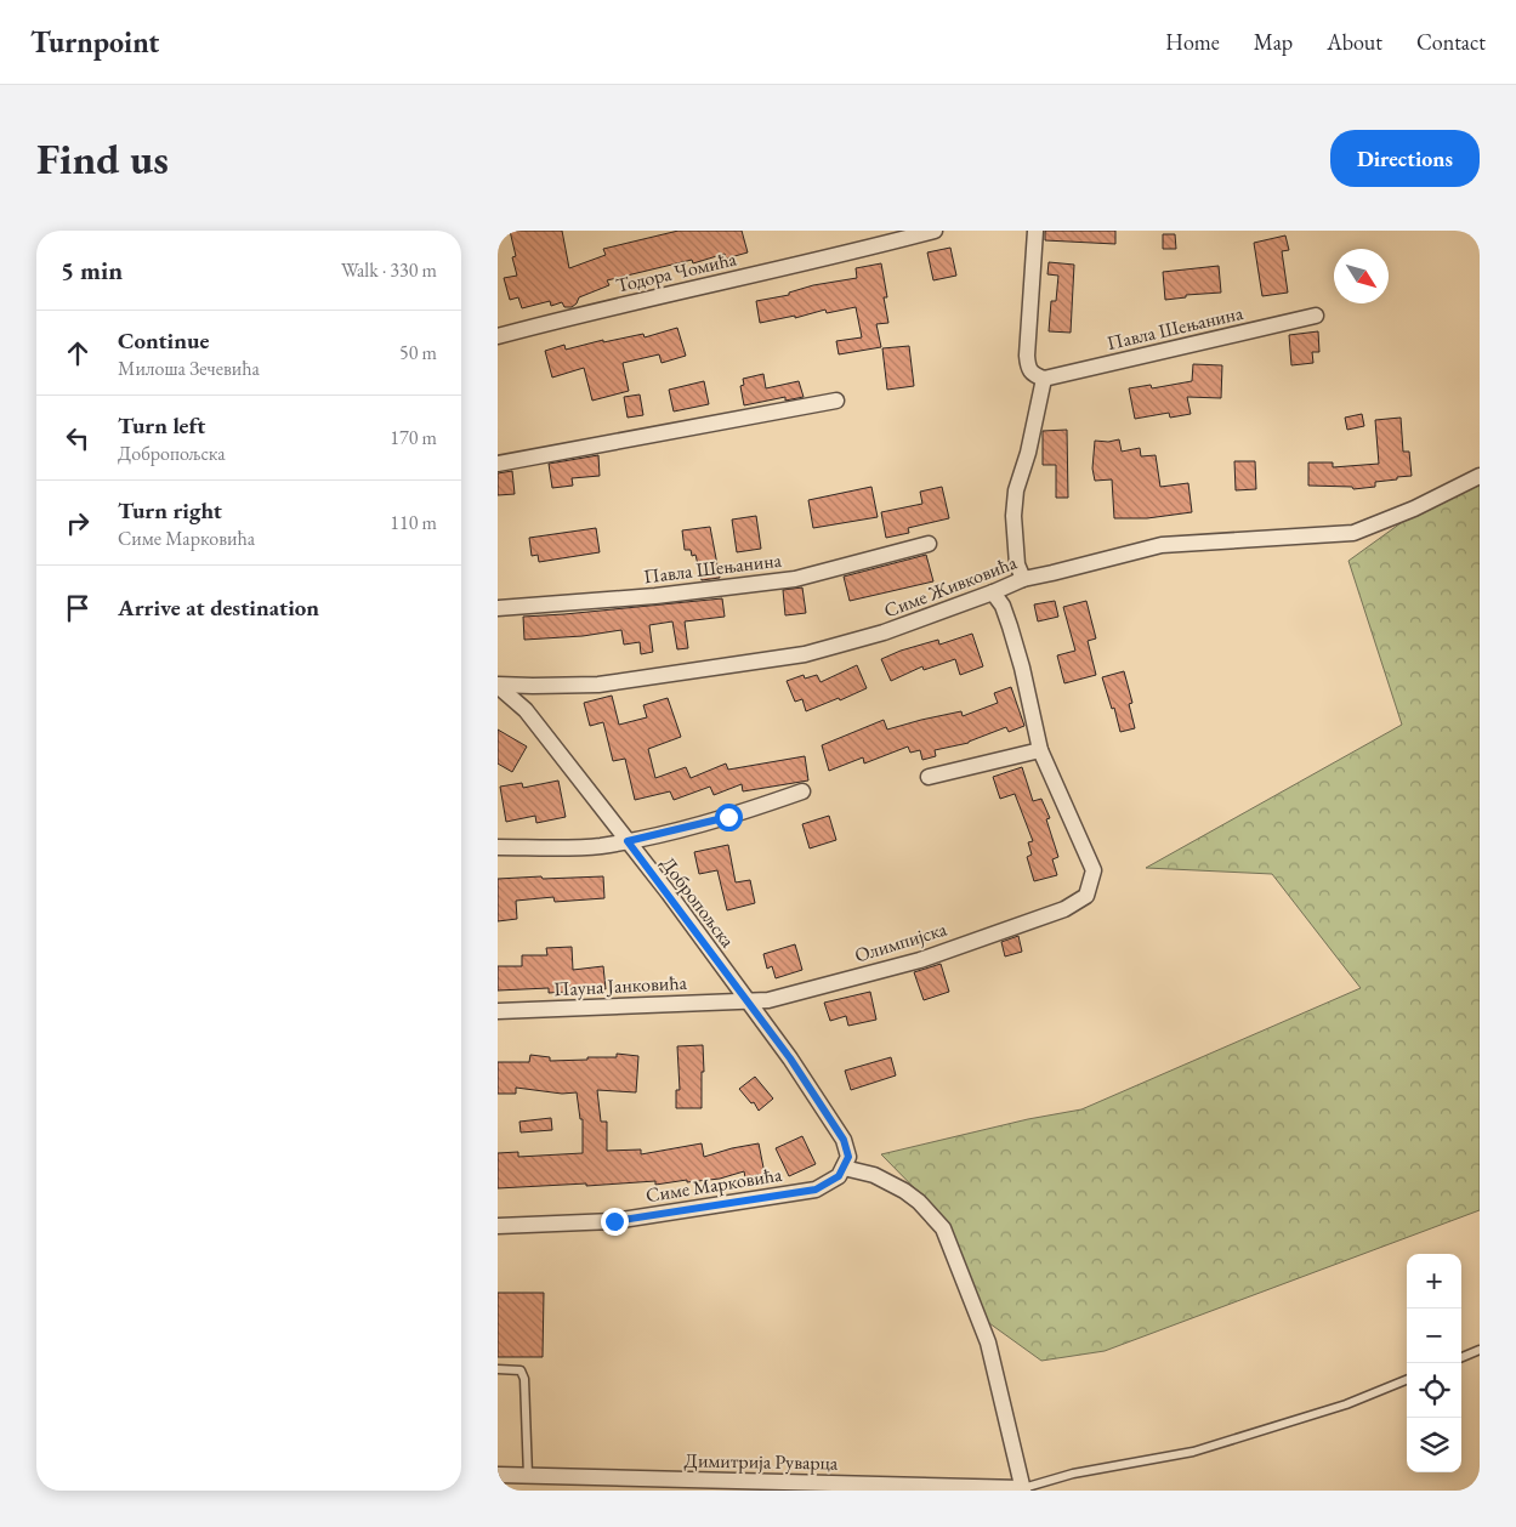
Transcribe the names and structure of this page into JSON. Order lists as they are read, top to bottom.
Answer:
{
  "streets": {
    "street": [
      "Тодора Чомића",
      "Павла Шењанина",
      "Симе Живковића",
      "Добропољска",
      "Олимпијска",
      "Пауна Јанковића",
      "Симе Марковића",
      "Димитрија Руварца"
    ]
  },
  "crossings": [
    ["Симе Живковића", "Добропољска"],
    ["Симе Живковића", "Олимпијска"],
    ["Добропољска", "Олимпијска"],
    ["Добропољска", "Пауна Јанковића"],
    ["Добропољска", "Симе Марковића"],
    ["Олимпијска", "Пауна Јанковића"]
  ],
  "north": "bottom right",
  "page": {
    "header": "Turnpoint",
    "nav": [
      "Home",
      "Map",
      "About",
      "Contact"
    ],
    "buttons": "Directions",
    "title": "Find us",
    "heading": ["5 min", "Walk · 330 m"],
    "list": [
      ["Continue", "Милоша Зечевића", "50 m"],
      ["Turn left", "Добропољска", "170 m"],
      ["Turn right", "Симе Марковића", "110 m"],
      "Arrive at destination"
    ],
    "map_buttons": ["+", "−"]
  }
}
